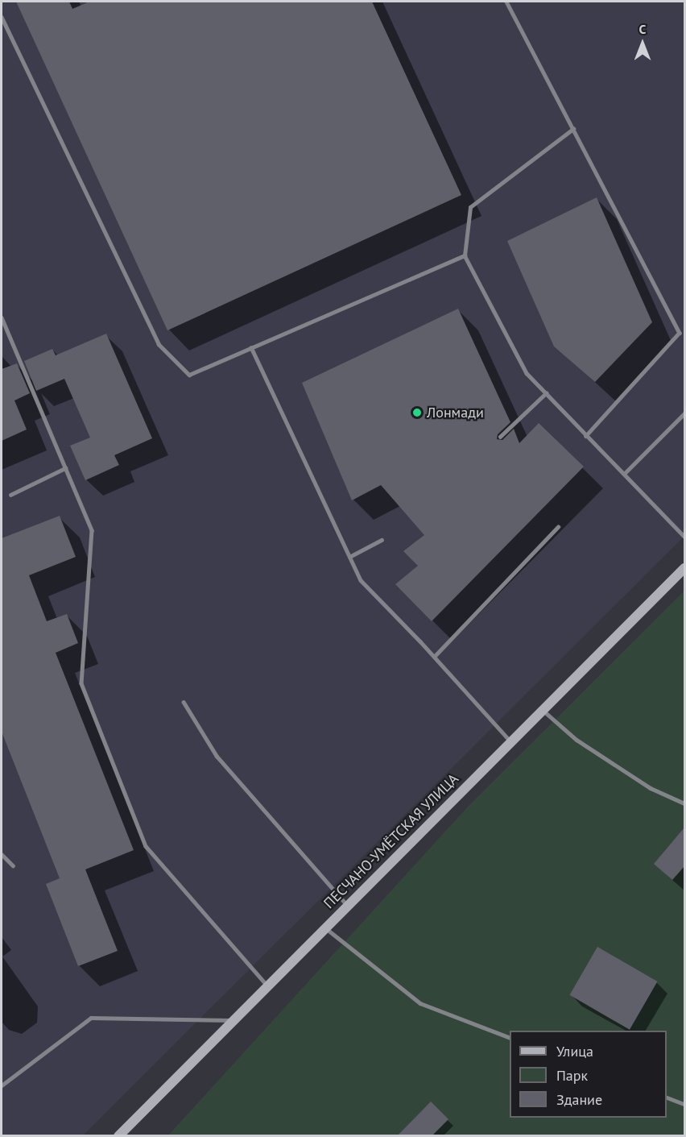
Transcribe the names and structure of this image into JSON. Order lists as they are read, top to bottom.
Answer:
{
  "streets": {
    "main road": ["ПЕСЧАНО-УМЁТСКАЯ УЛИЦА"]
  },
  "places": ["Лонмади"],
  "legend": ["Улица", "Парк", "Здание"],
  "north": "top"
}
